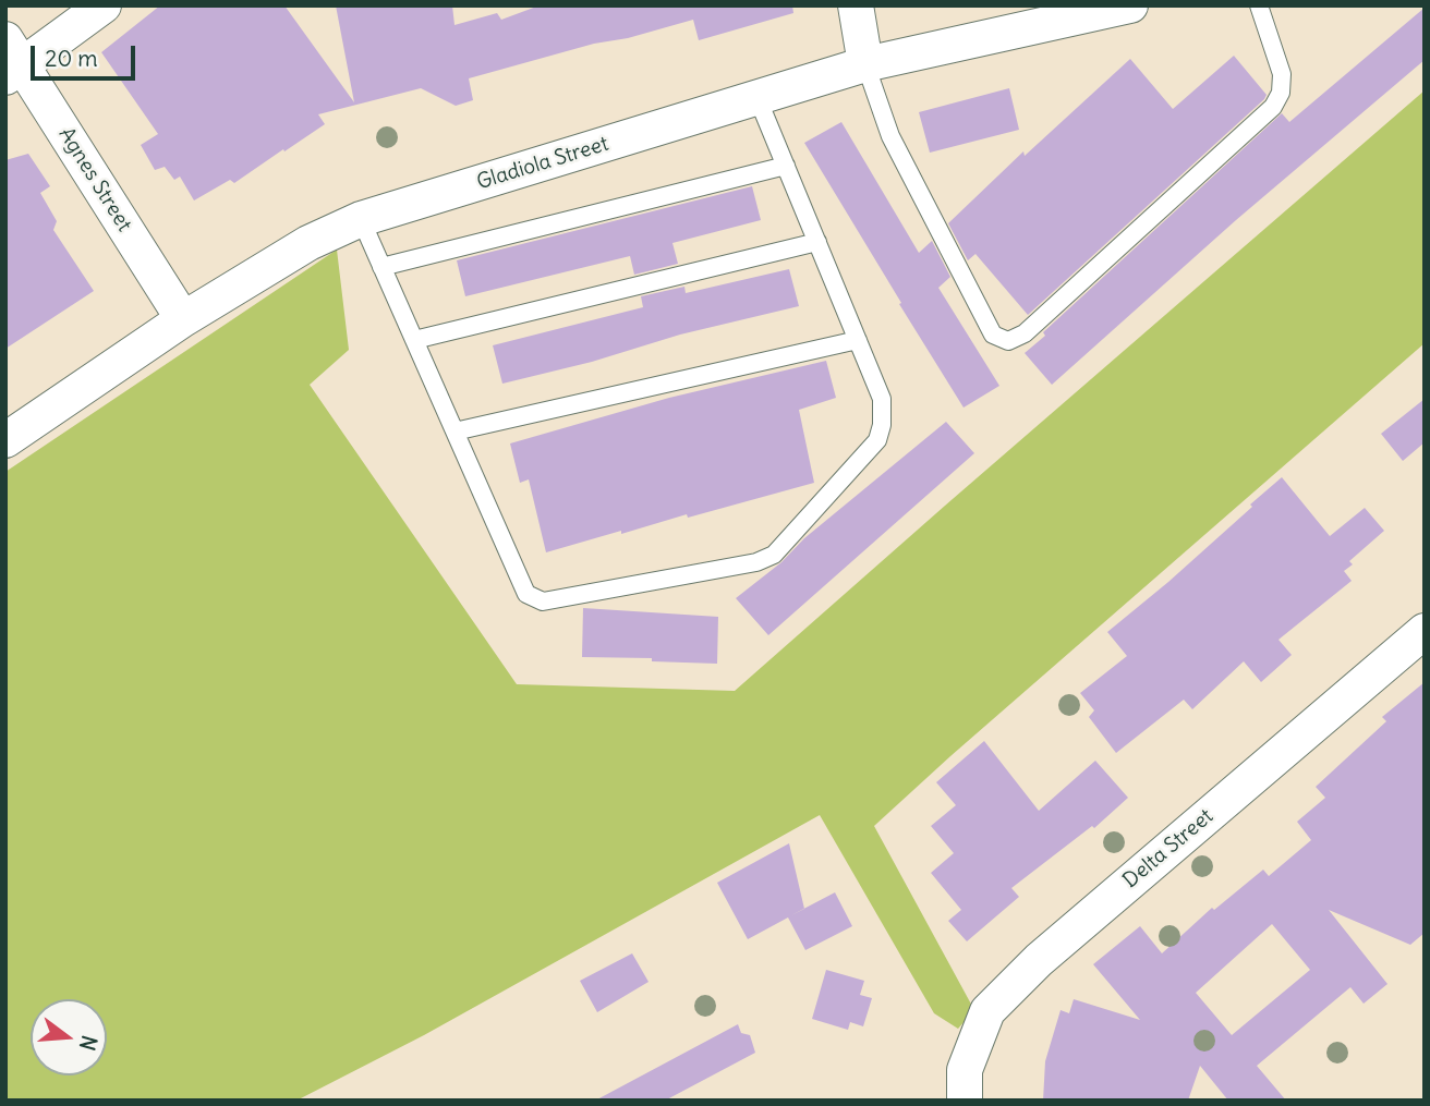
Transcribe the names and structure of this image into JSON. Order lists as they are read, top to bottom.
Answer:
{
  "streets": {
    "street": ["Gladiola Street", "Agnes Street", "Delta Street"]
  },
  "crossings": [
    ["Gladiola Street", "Agnes Street"]
  ],
  "scale_bar": "20 m",
  "north": "right"
}
